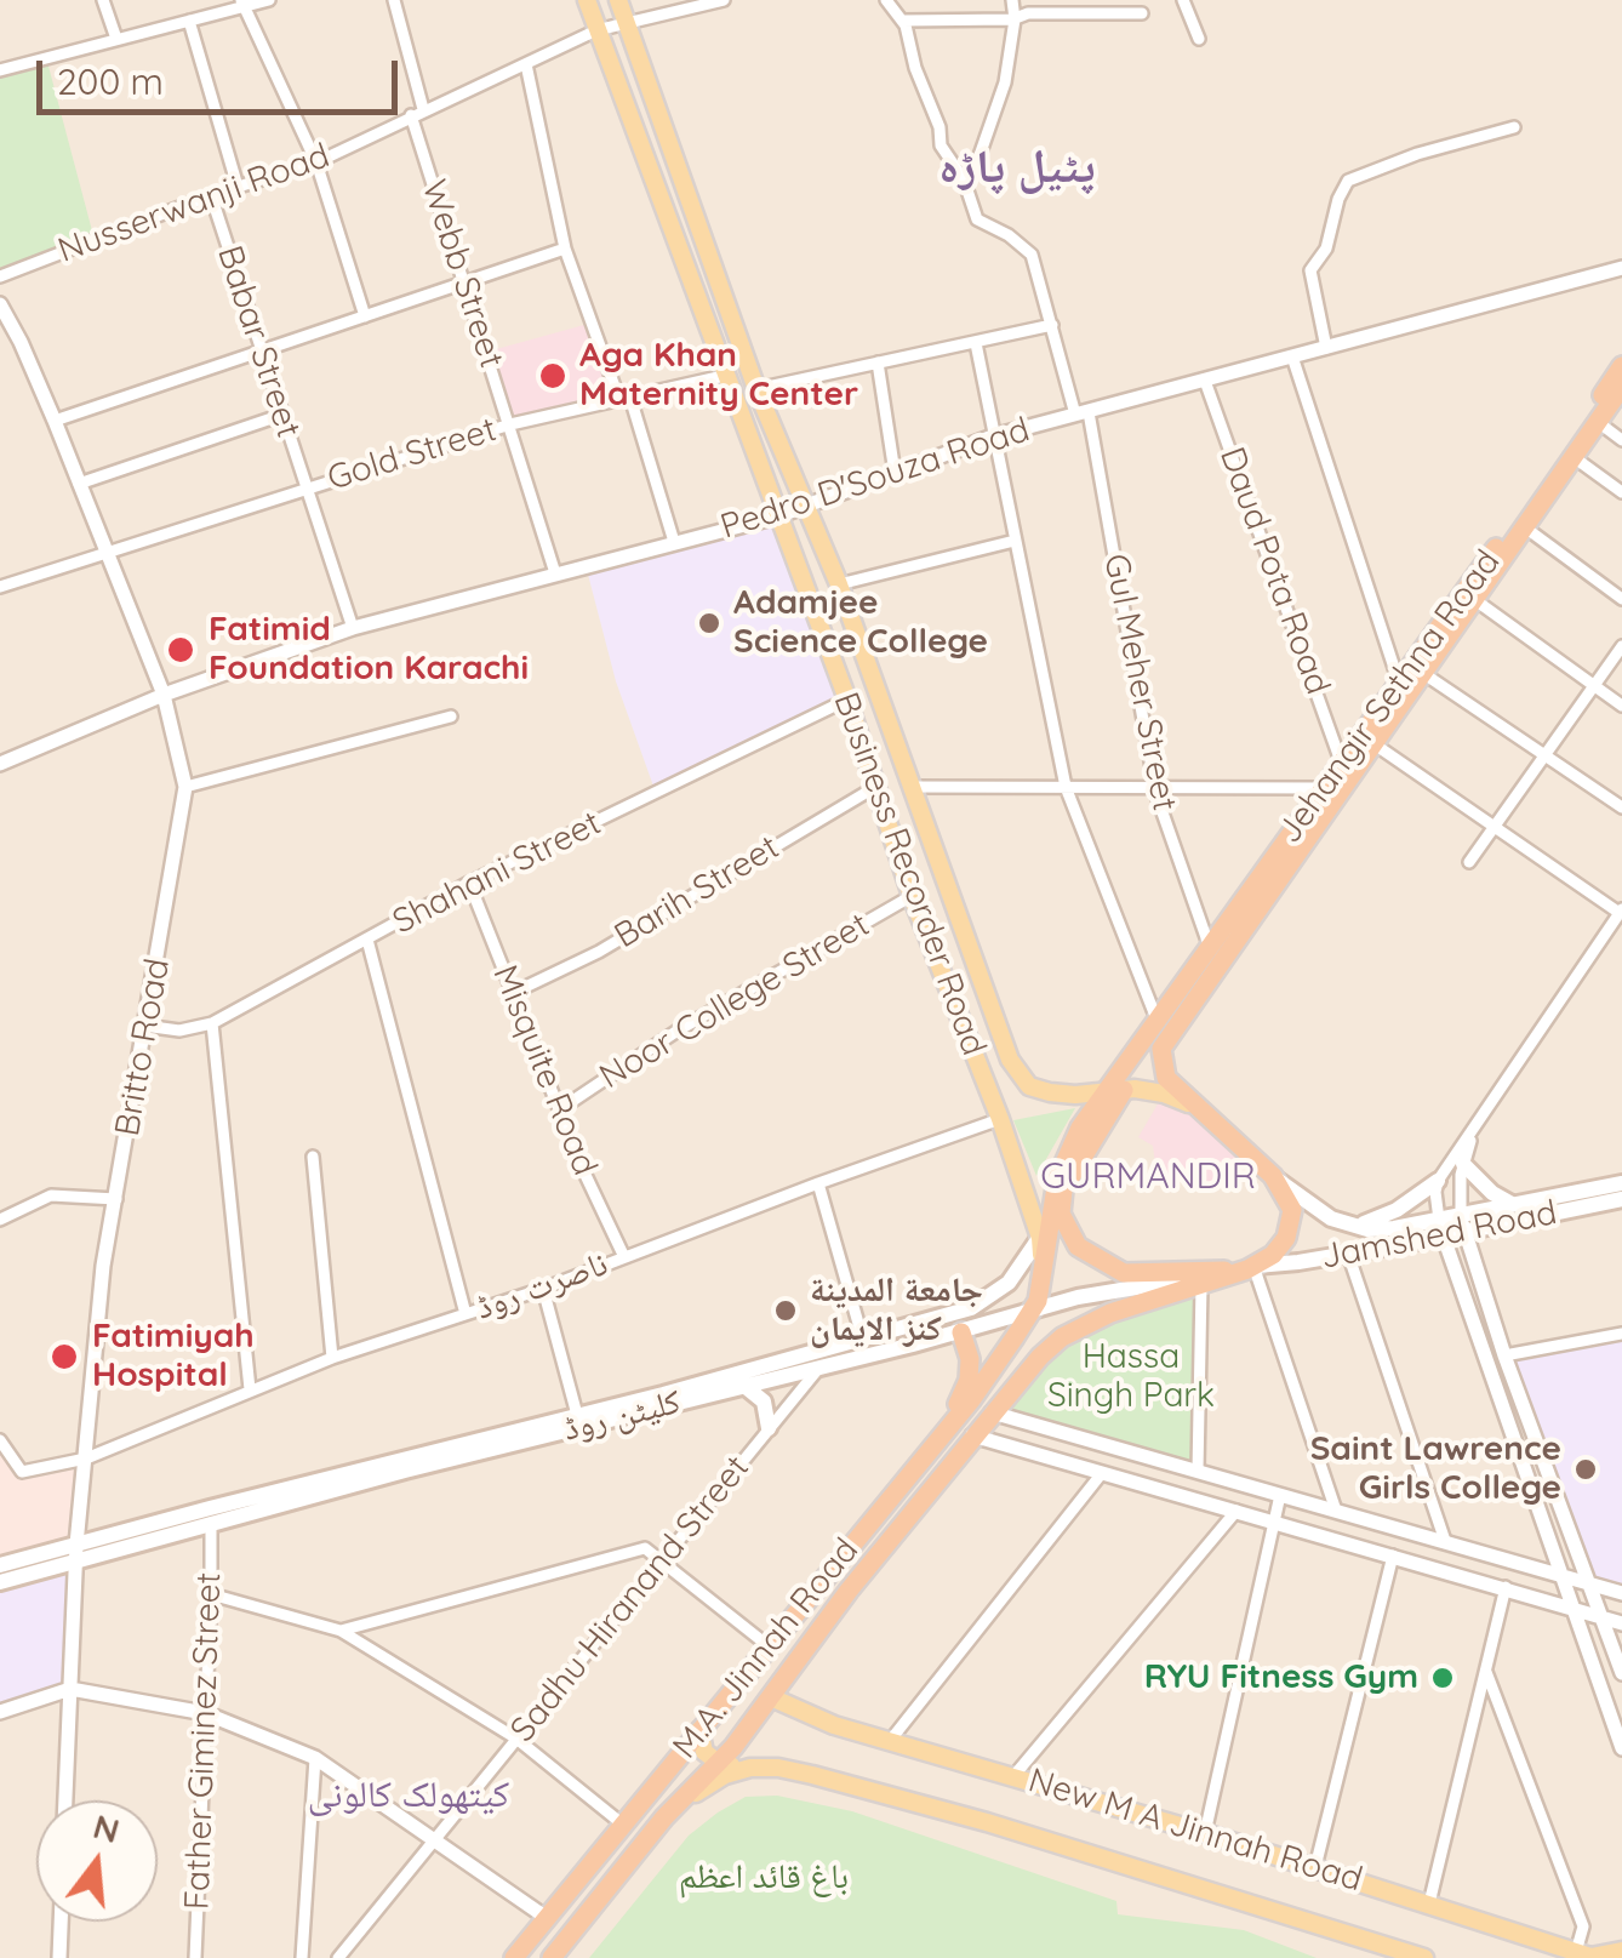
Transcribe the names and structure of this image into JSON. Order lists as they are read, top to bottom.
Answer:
{
  "streets": {
    "highway": ["Jehangir Sethna Road", "M.A. Jinnah Road"],
    "main road": [
      "Business Recorder Road",
      "Jamshed Road",
      "کلیٹن روڈ",
      "New M A Jinnah Road"
    ],
    "street": [
      "Nusserwanji Road",
      "Webb Street",
      "Babar Street",
      "Gold Street",
      "Pedro D'Souza Road",
      "Daud Pota Road",
      "Gul Meher Street",
      "Shahani Street",
      "Barih Street",
      "Noor College Street",
      "Britto Road",
      "Misquite Road",
      "ناصرت روڈ",
      "Sadhu Hiranand Street",
      "Father Giminez Street"
    ]
  },
  "crossings": [
    ["Nusserwanji Road", "Webb Street"],
    ["Nusserwanji Road", "Babar Street"],
    ["Nusserwanji Road", "Business Recorder Road"],
    ["Webb Street", "Gold Street"],
    ["Webb Street", "Pedro D'Souza Road"],
    ["Babar Street", "Gold Street"],
    ["Babar Street", "Pedro D'Souza Road"],
    ["Gold Street", "Business Recorder Road"],
    ["Gold Street", "Britto Road"],
    ["Pedro D'Souza Road", "Daud Pota Road"],
    ["Pedro D'Souza Road", "Gul Meher Street"],
    ["Pedro D'Souza Road", "Business Recorder Road"],
    ["Pedro D'Souza Road", "Britto Road"],
    ["Daud Pota Road", "Jehangir Sethna Road"],
    ["Gul Meher Street", "Jehangir Sethna Road"],
    ["Shahani Street", "Business Recorder Road"],
    ["Shahani Street", "Britto Road"],
    ["Shahani Street", "Misquite Road"],
    ["Business Recorder Road", "Barih Street"],
    ["Business Recorder Road", "Noor College Street"],
    ["Business Recorder Road", "Jamshed Road"],
    ["Business Recorder Road", "ناصرت روڈ"],
    ["Business Recorder Road", "کلیٹن روڈ"],
    ["Business Recorder Road", "M.A. Jinnah Road"],
    ["Barih Street", "Misquite Road"],
    ["Noor College Street", "Misquite Road"],
    ["Britto Road", "ناصرت روڈ"],
    ["Britto Road", "کلیٹن روڈ"],
    ["Misquite Road", "ناصرت روڈ"],
    ["Jamshed Road", "کلیٹن روڈ"],
    ["Jamshed Road", "M.A. Jinnah Road"],
    ["کلیٹن روڈ", "Sadhu Hiranand Street"],
    ["کلیٹن روڈ", "M.A. Jinnah Road"],
    ["کلیٹن روڈ", "Father Giminez Street"],
    ["M.A. Jinnah Road", "New M A Jinnah Road"]
  ],
  "districts": ["پٹیل پاڑہ", "GURMANDIR", "کیتھولک کالونی"],
  "parks": ["Hassa Singh Park", "باغ قائد اعظم"],
  "places": [
    "Aga Khan Maternity Center",
    "Adamjee Science College",
    "Fatimid Foundation Karachi",
    "جامعة المدينة كنز الايمان",
    "Fatimiyah Hospital",
    "Saint Lawrence Girls College",
    "RYU Fitness Gym"
  ],
  "scale_bar": "200 m",
  "north": "top"
}
